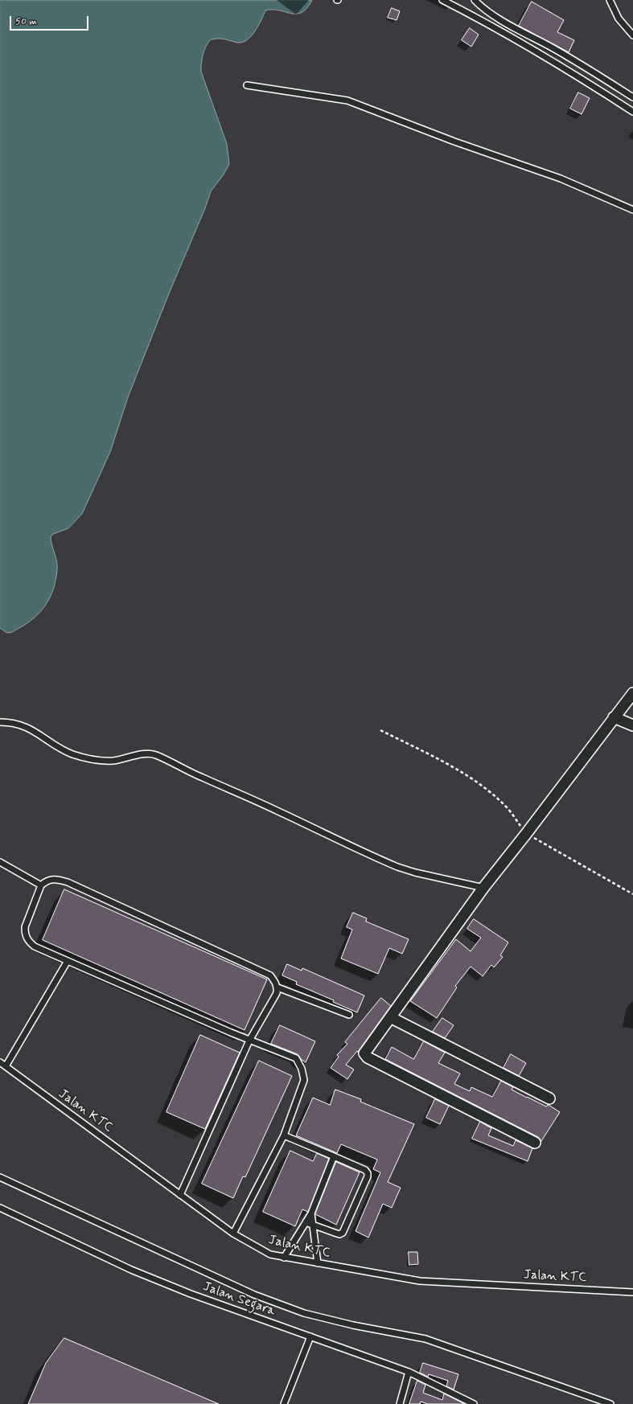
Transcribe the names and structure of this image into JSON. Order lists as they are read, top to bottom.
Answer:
{
  "streets": {
    "lane": ["Jalan KTC", "Jalan Segara"]
  },
  "scale_bar": "50 m"
}
